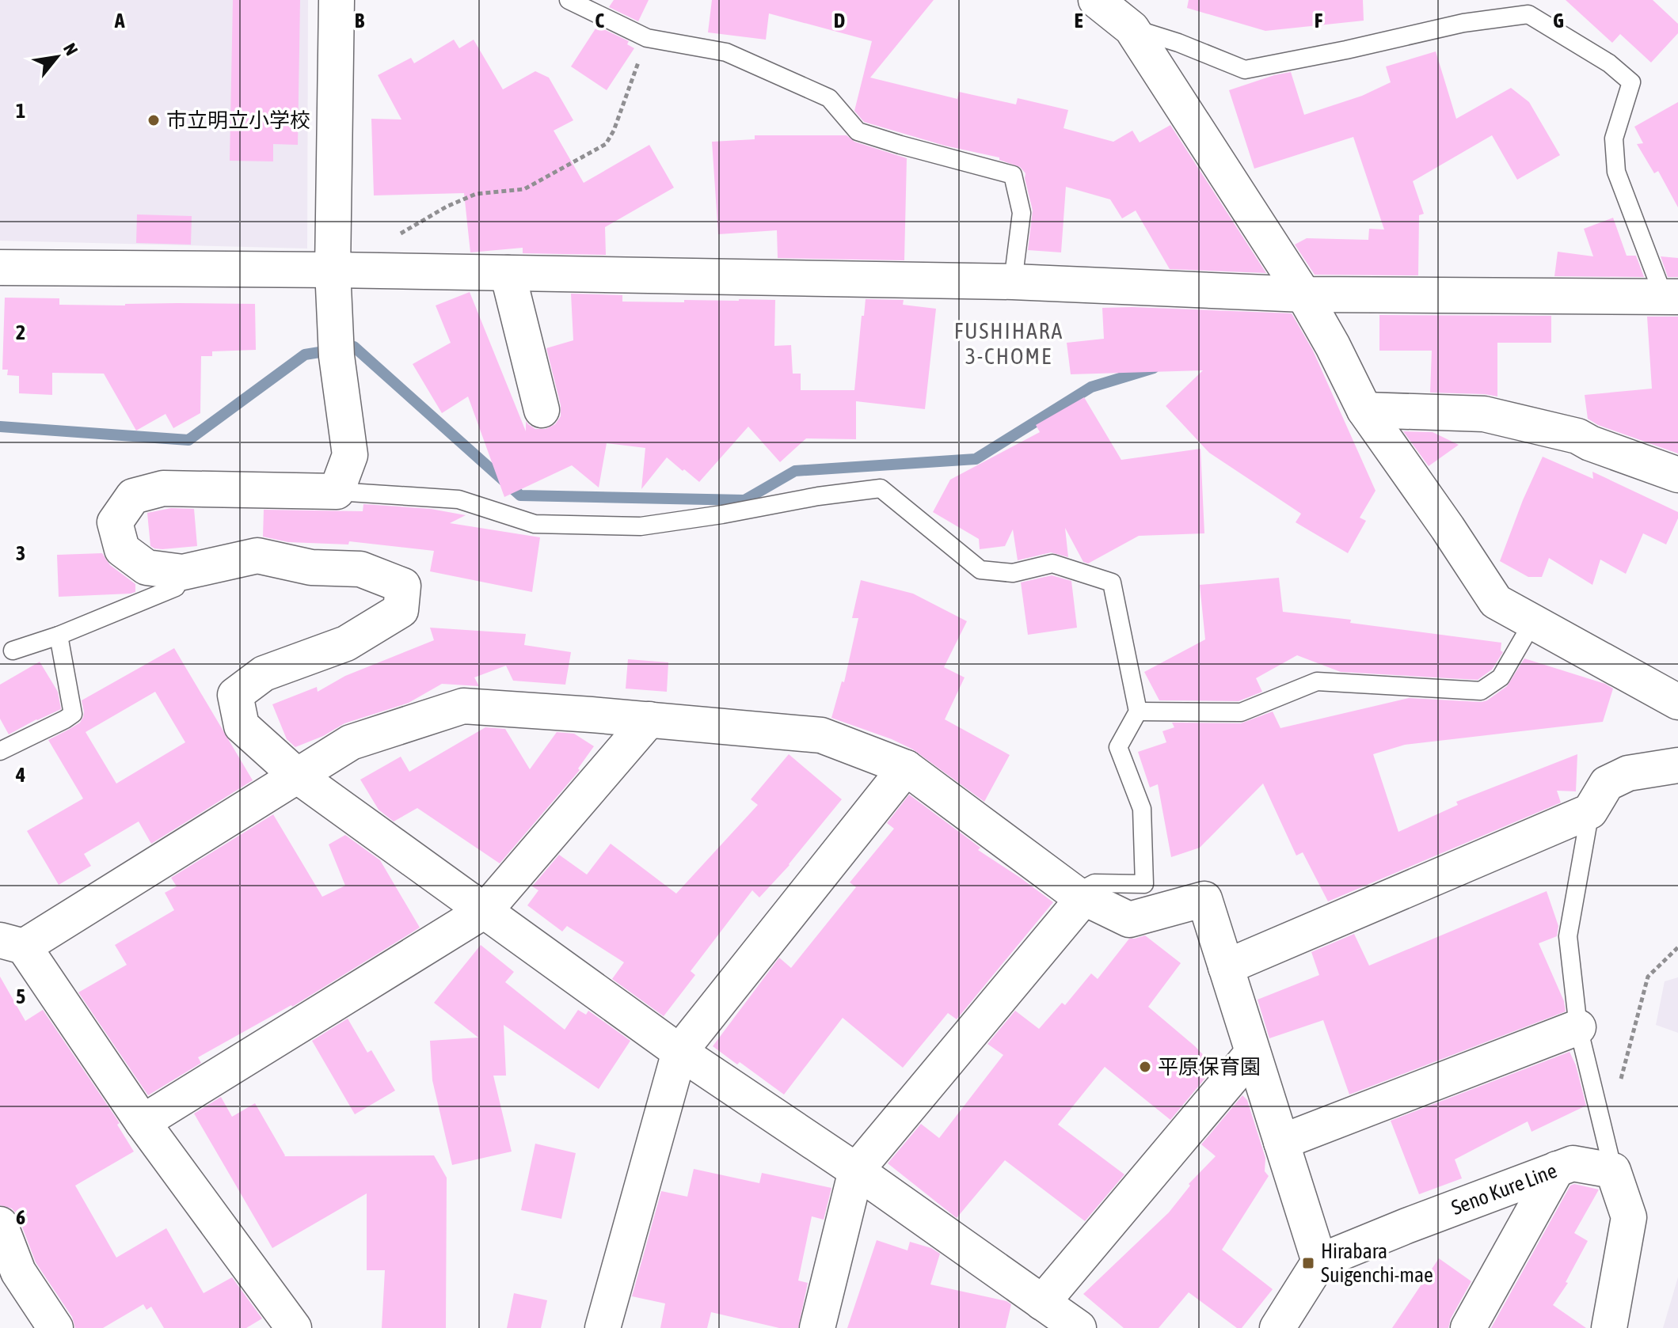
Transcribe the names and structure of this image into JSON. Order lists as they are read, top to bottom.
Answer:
{
  "streets": {
    "street": ["Seno Kure Line"]
  },
  "districts": ["FUSHIHARA 3-CHOME"],
  "places": {
    "other": ["市立明立小学校", "平原保育園"],
    "transit": ["Hirabara Suigenchi-mae"]
  },
  "north": "top right",
  "grid": {
    "columns": [
      "A",
      "B",
      "C",
      "D",
      "E",
      "F",
      "G"
    ],
    "rows": [
      "1",
      "2",
      "3",
      "4",
      "5",
      "6"
    ]
  }
}
